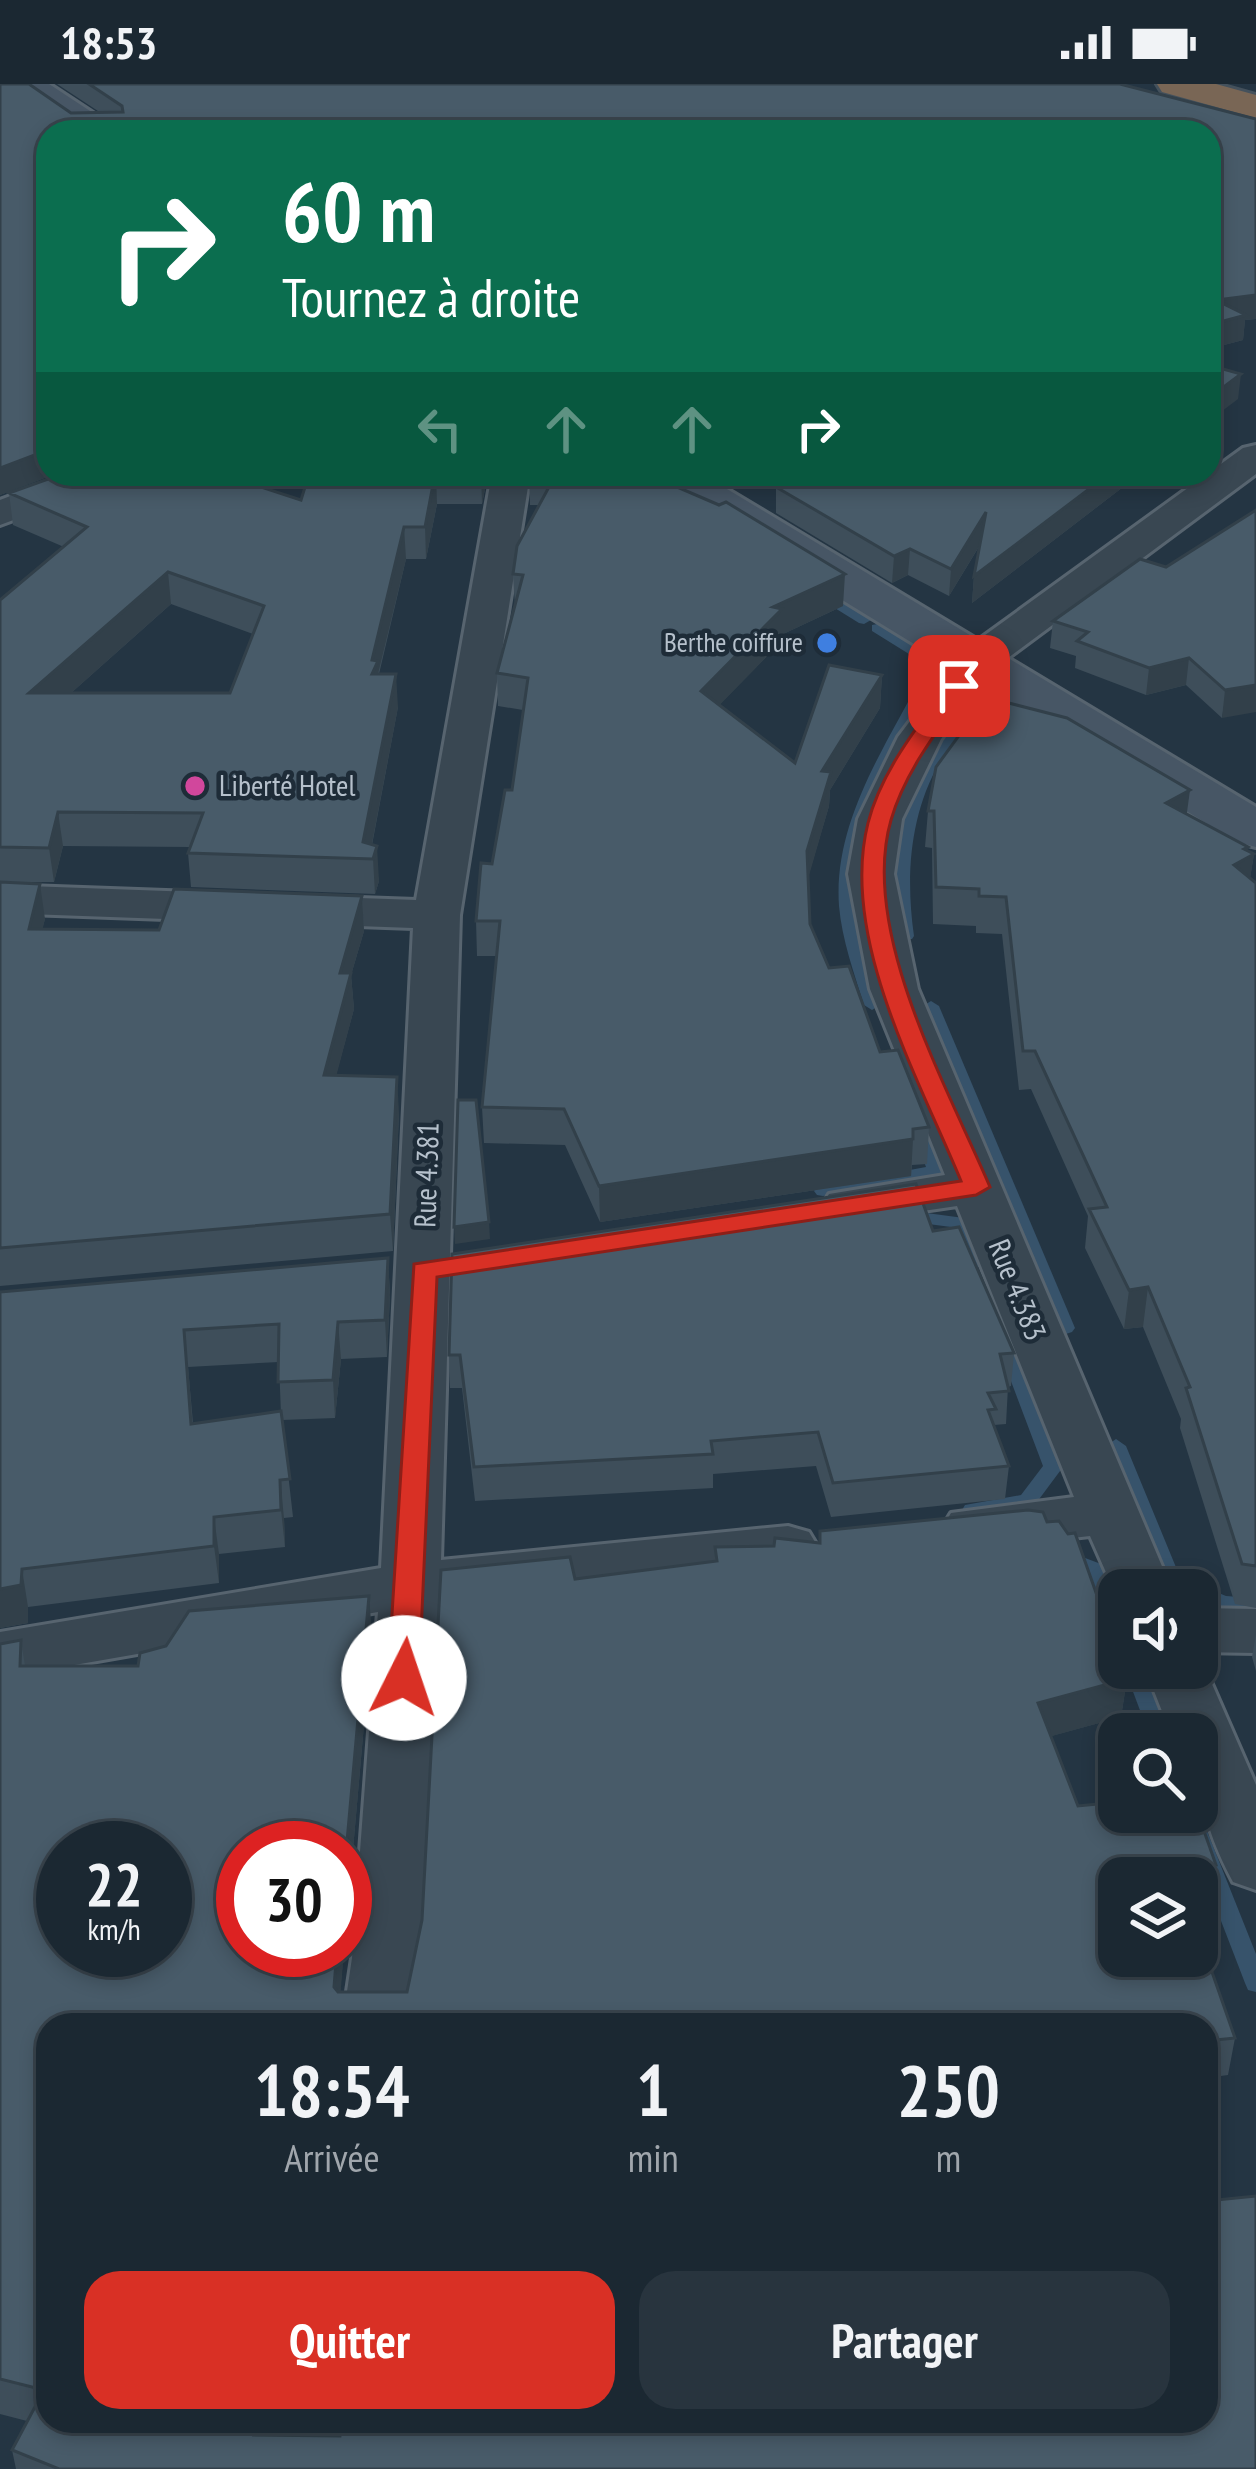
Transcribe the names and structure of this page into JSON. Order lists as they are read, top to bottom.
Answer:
{
  "streets": {
    "street": ["Rue 4.381", "Rue 4.383"]
  },
  "places": ["Berthe coiffure", "Liberté Hotel"],
  "page": {
    "status": "18:53",
    "turn": ["60 m", "Tournez à droite"],
    "speed": "22 km/h",
    "limit": "30",
    "eta": [
      "18:54",
      "Arrivée",
      "1",
      "min",
      "250",
      "m"
    ],
    "buttons": ["Quitter", "Partager"]
  }
}
